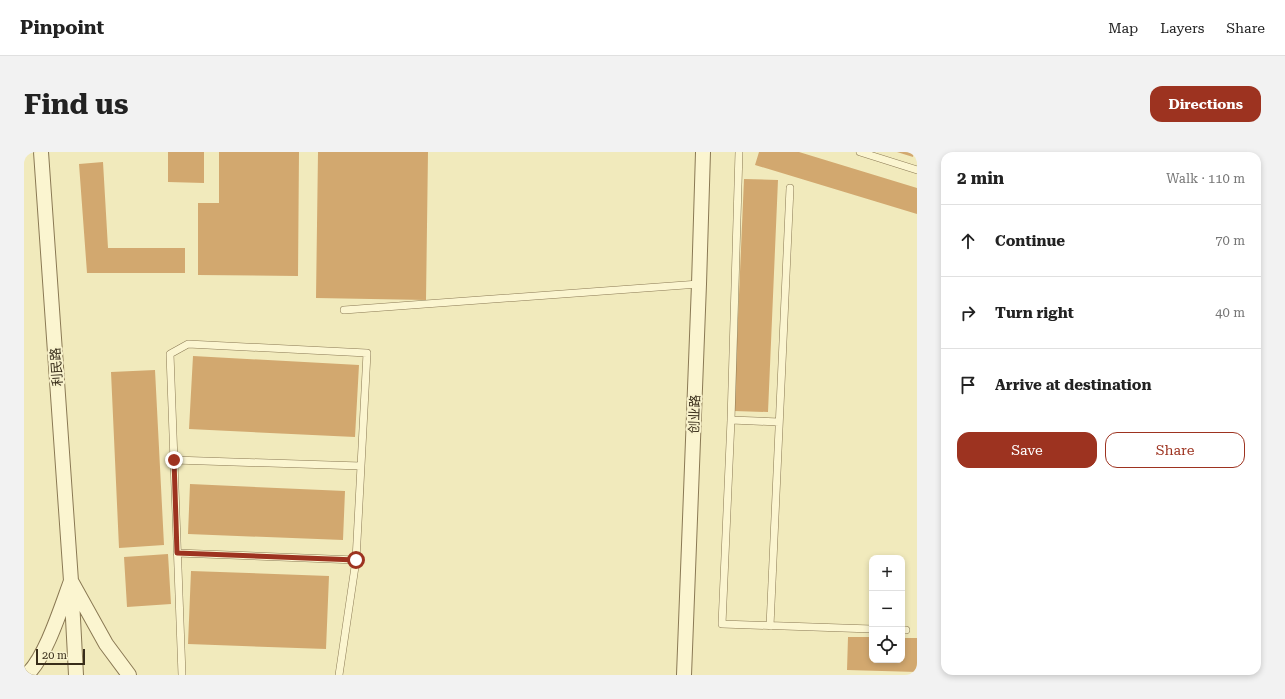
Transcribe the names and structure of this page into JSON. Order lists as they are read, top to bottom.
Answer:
{
  "streets": {
    "street": ["利民路", "创业路"]
  },
  "scale_bar": "20 m",
  "page": {
    "header": "Pinpoint",
    "nav": ["Map", "Layers", "Share"],
    "buttons": [
      "Directions",
      ["Save", "Share"]
    ],
    "title": "Find us",
    "heading": ["2 min", "Walk · 110 m"],
    "list": [
      ["Continue", "70 m"],
      ["Turn right", "40 m"],
      "Arrive at destination"
    ],
    "map_buttons": ["+", "−"],
    "scale": "20 m"
  }
}
